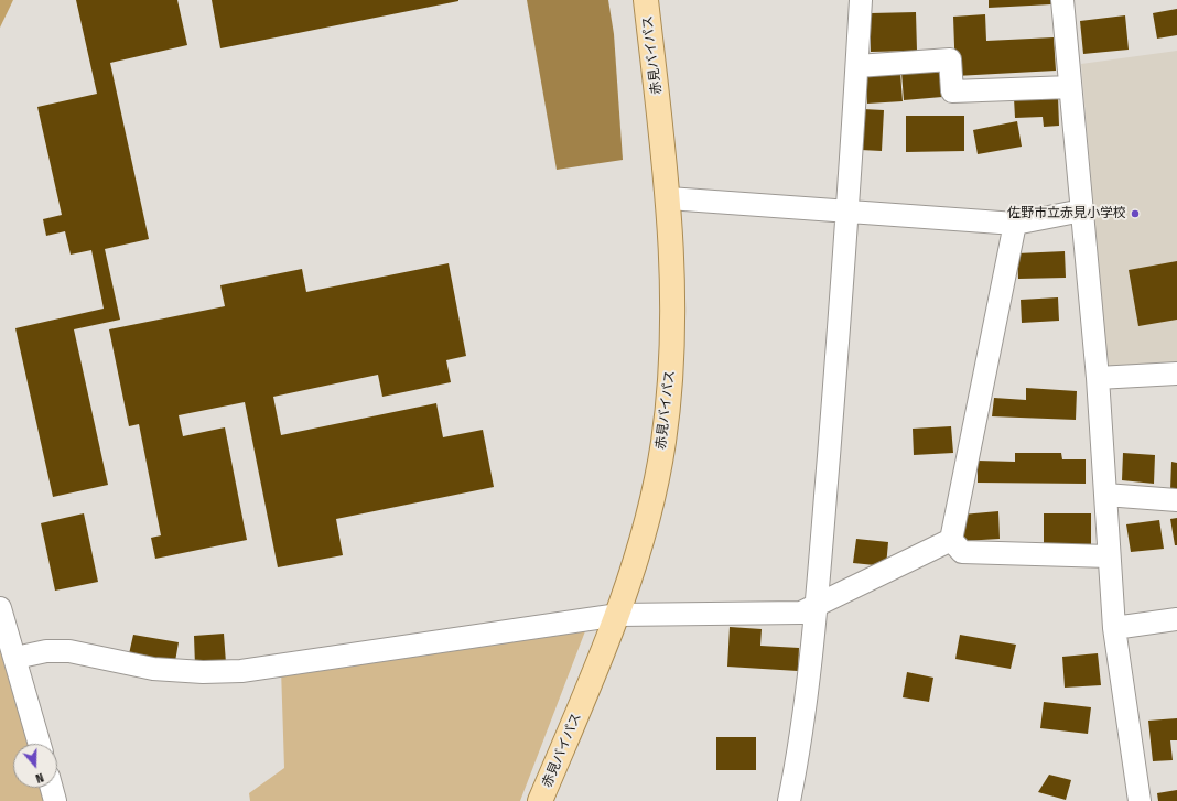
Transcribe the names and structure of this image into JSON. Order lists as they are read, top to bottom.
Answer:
{
  "streets": {
    "main road": ["赤見バイパス"]
  },
  "places": ["佐野市立赤見小学校"],
  "north": "bottom"
}
